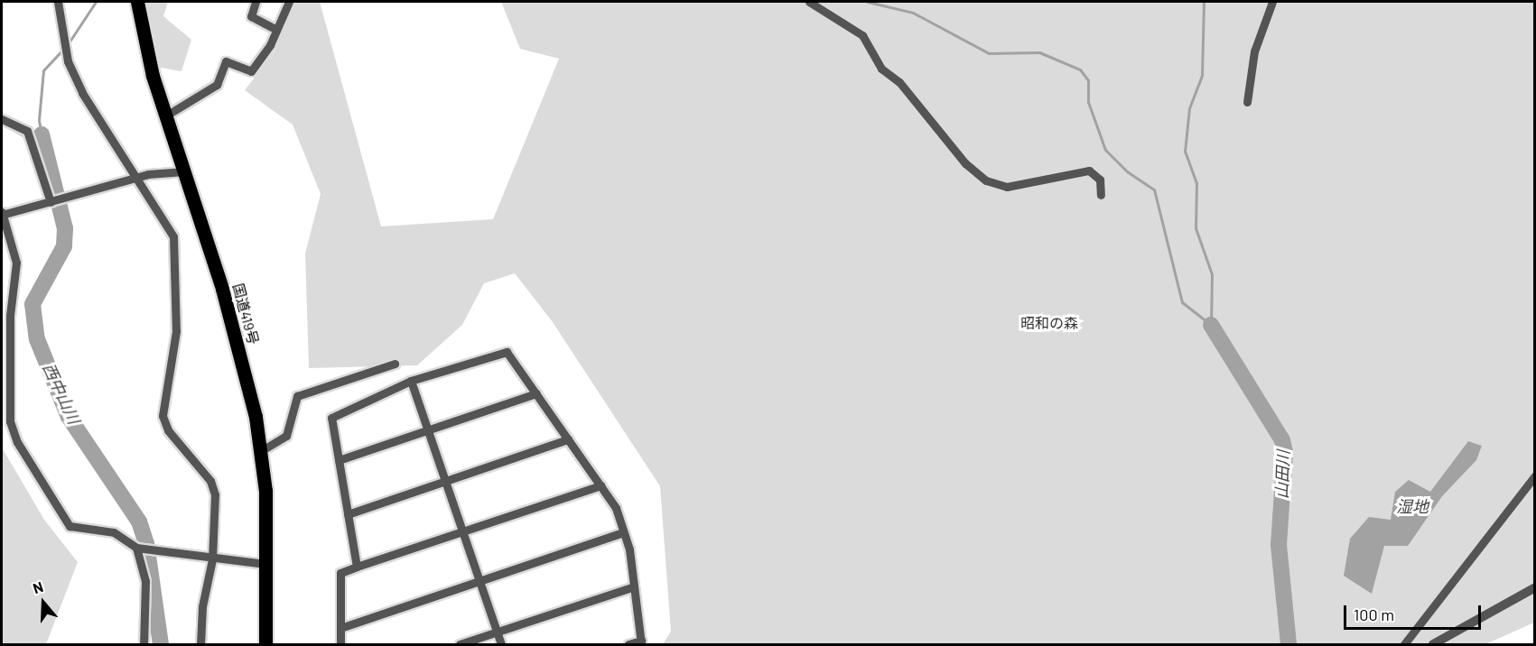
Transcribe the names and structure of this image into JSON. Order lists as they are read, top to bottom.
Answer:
{
  "streets": {
    "highway": ["国道419号"]
  },
  "water": ["西中山川", "山田川", "湿地"],
  "parks": ["昭和の森"],
  "scale_bar": "100 m",
  "north": "top"
}
